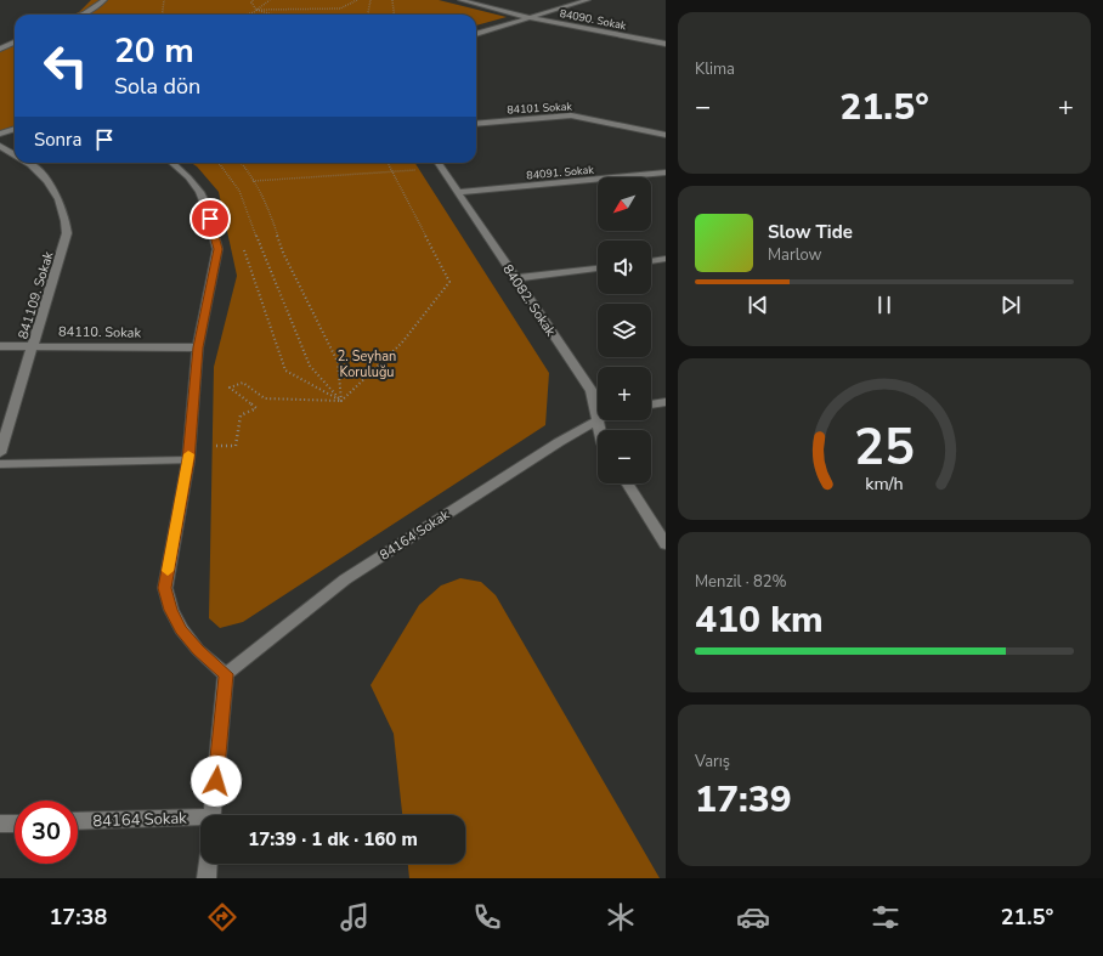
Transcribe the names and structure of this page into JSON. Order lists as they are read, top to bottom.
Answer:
{
  "streets": {
    "street": [
      "84090. Sokak",
      "84101 Sokak",
      "84091. Sokak",
      "841109. Sokak",
      "84082. Sokak",
      "84110. Sokak",
      "84164 Sokak"
    ]
  },
  "crossings": [
    ["84091. Sokak", "84082. Sokak"],
    ["841109. Sokak", "84110. Sokak"],
    ["84082. Sokak", "84164 Sokak"]
  ],
  "parks": ["2. Seyhan Koruluğu"],
  "north": "bottom left",
  "page": {
    "tile": [
      "Klima",
      ["Menzil · 82%", "410 km"],
      ["Varış", "17:39"]
    ],
    "turn": ["20 m", "Sola dön"],
    "heat": ["−", "21.5°", "+"],
    "then": "Sonra",
    "map_buttons": ["+", "−"],
    "song": ["Slow Tide", "Marlow"],
    "limit": "30",
    "trip": "17:39 · 1 dk · 160 m",
    "tabs": ["17:38", "21.5°"],
    "gauge": ["25", "km/h"]
  }
}
